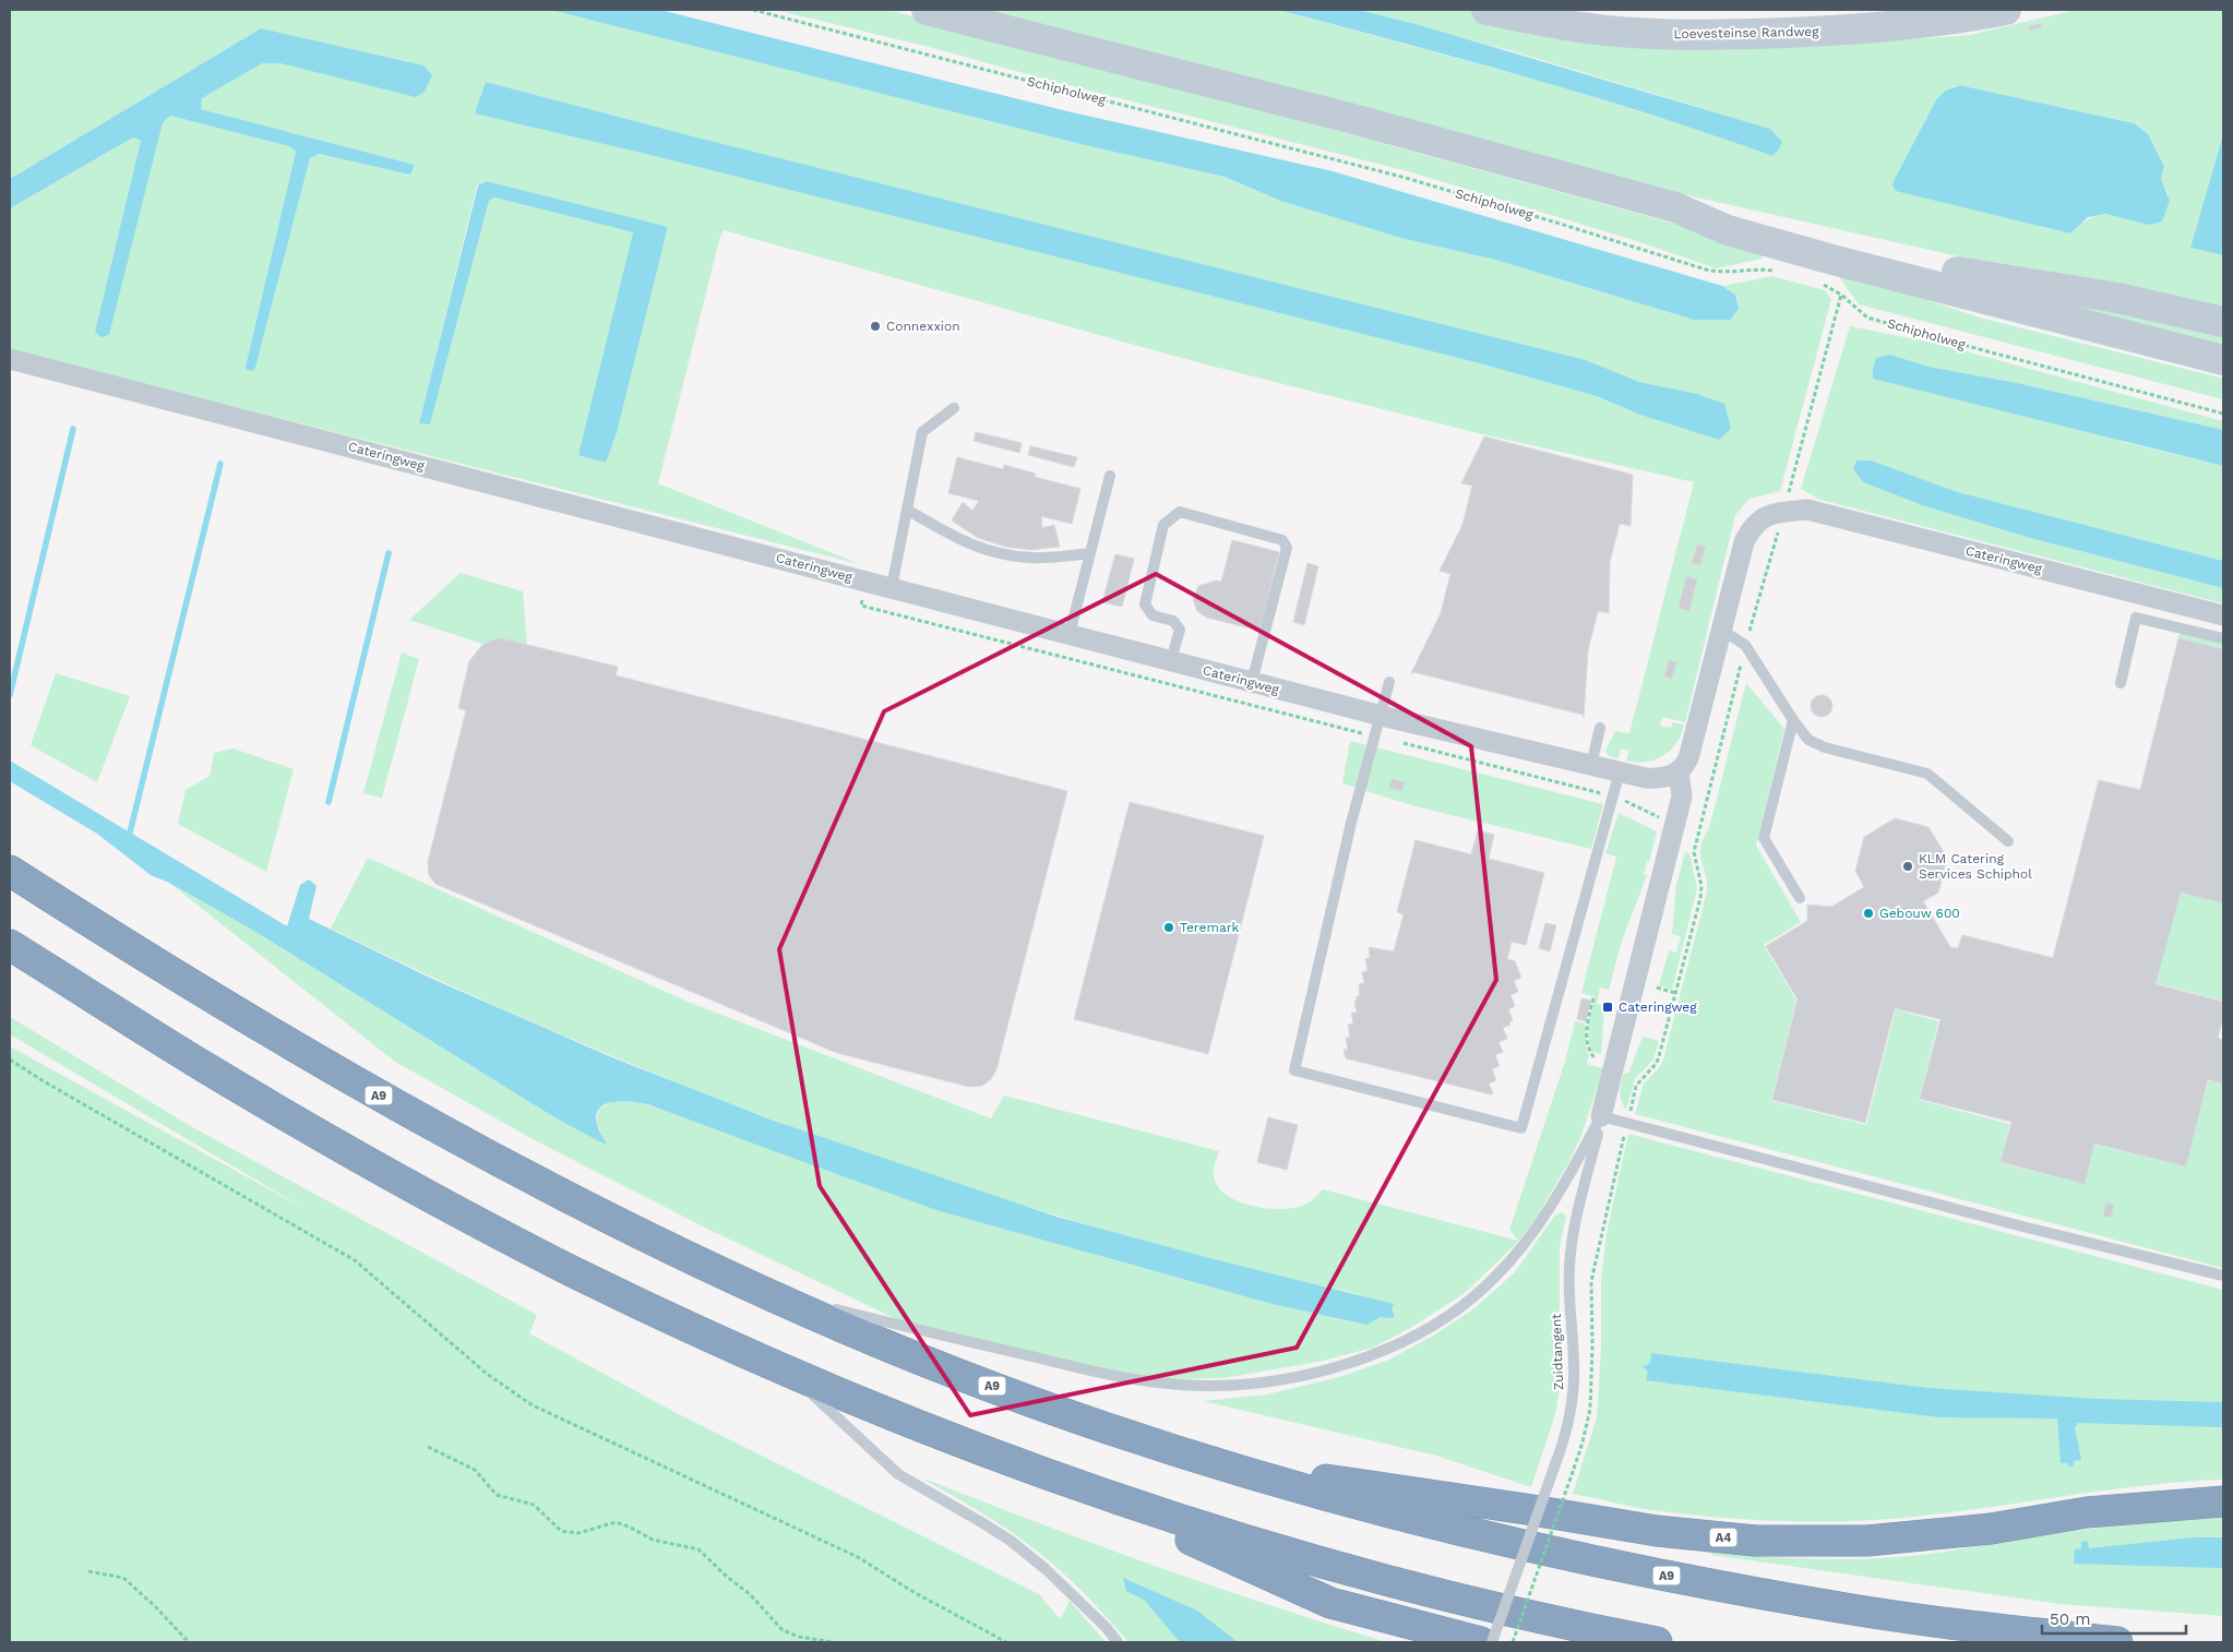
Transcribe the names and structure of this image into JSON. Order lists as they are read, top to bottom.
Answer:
{
  "streets": {
    "highway": ["A9", "A4"],
    "main road": ["Loevesteinse Randweg"],
    "street": ["Cateringweg"],
    "lane": ["Zuidtangent"],
    "path": ["Schipholweg"]
  },
  "crossings": [
    ["A9", "Zuidtangent"],
    ["A9", "A4"]
  ],
  "places": {
    "other": [
      "Connexxion",
      "KLM Catering Services Schiphol",
      "Gebouw 600",
      "Teremark"
    ],
    "transit": ["Cateringweg"]
  },
  "scale_bar": "50 m"
}
